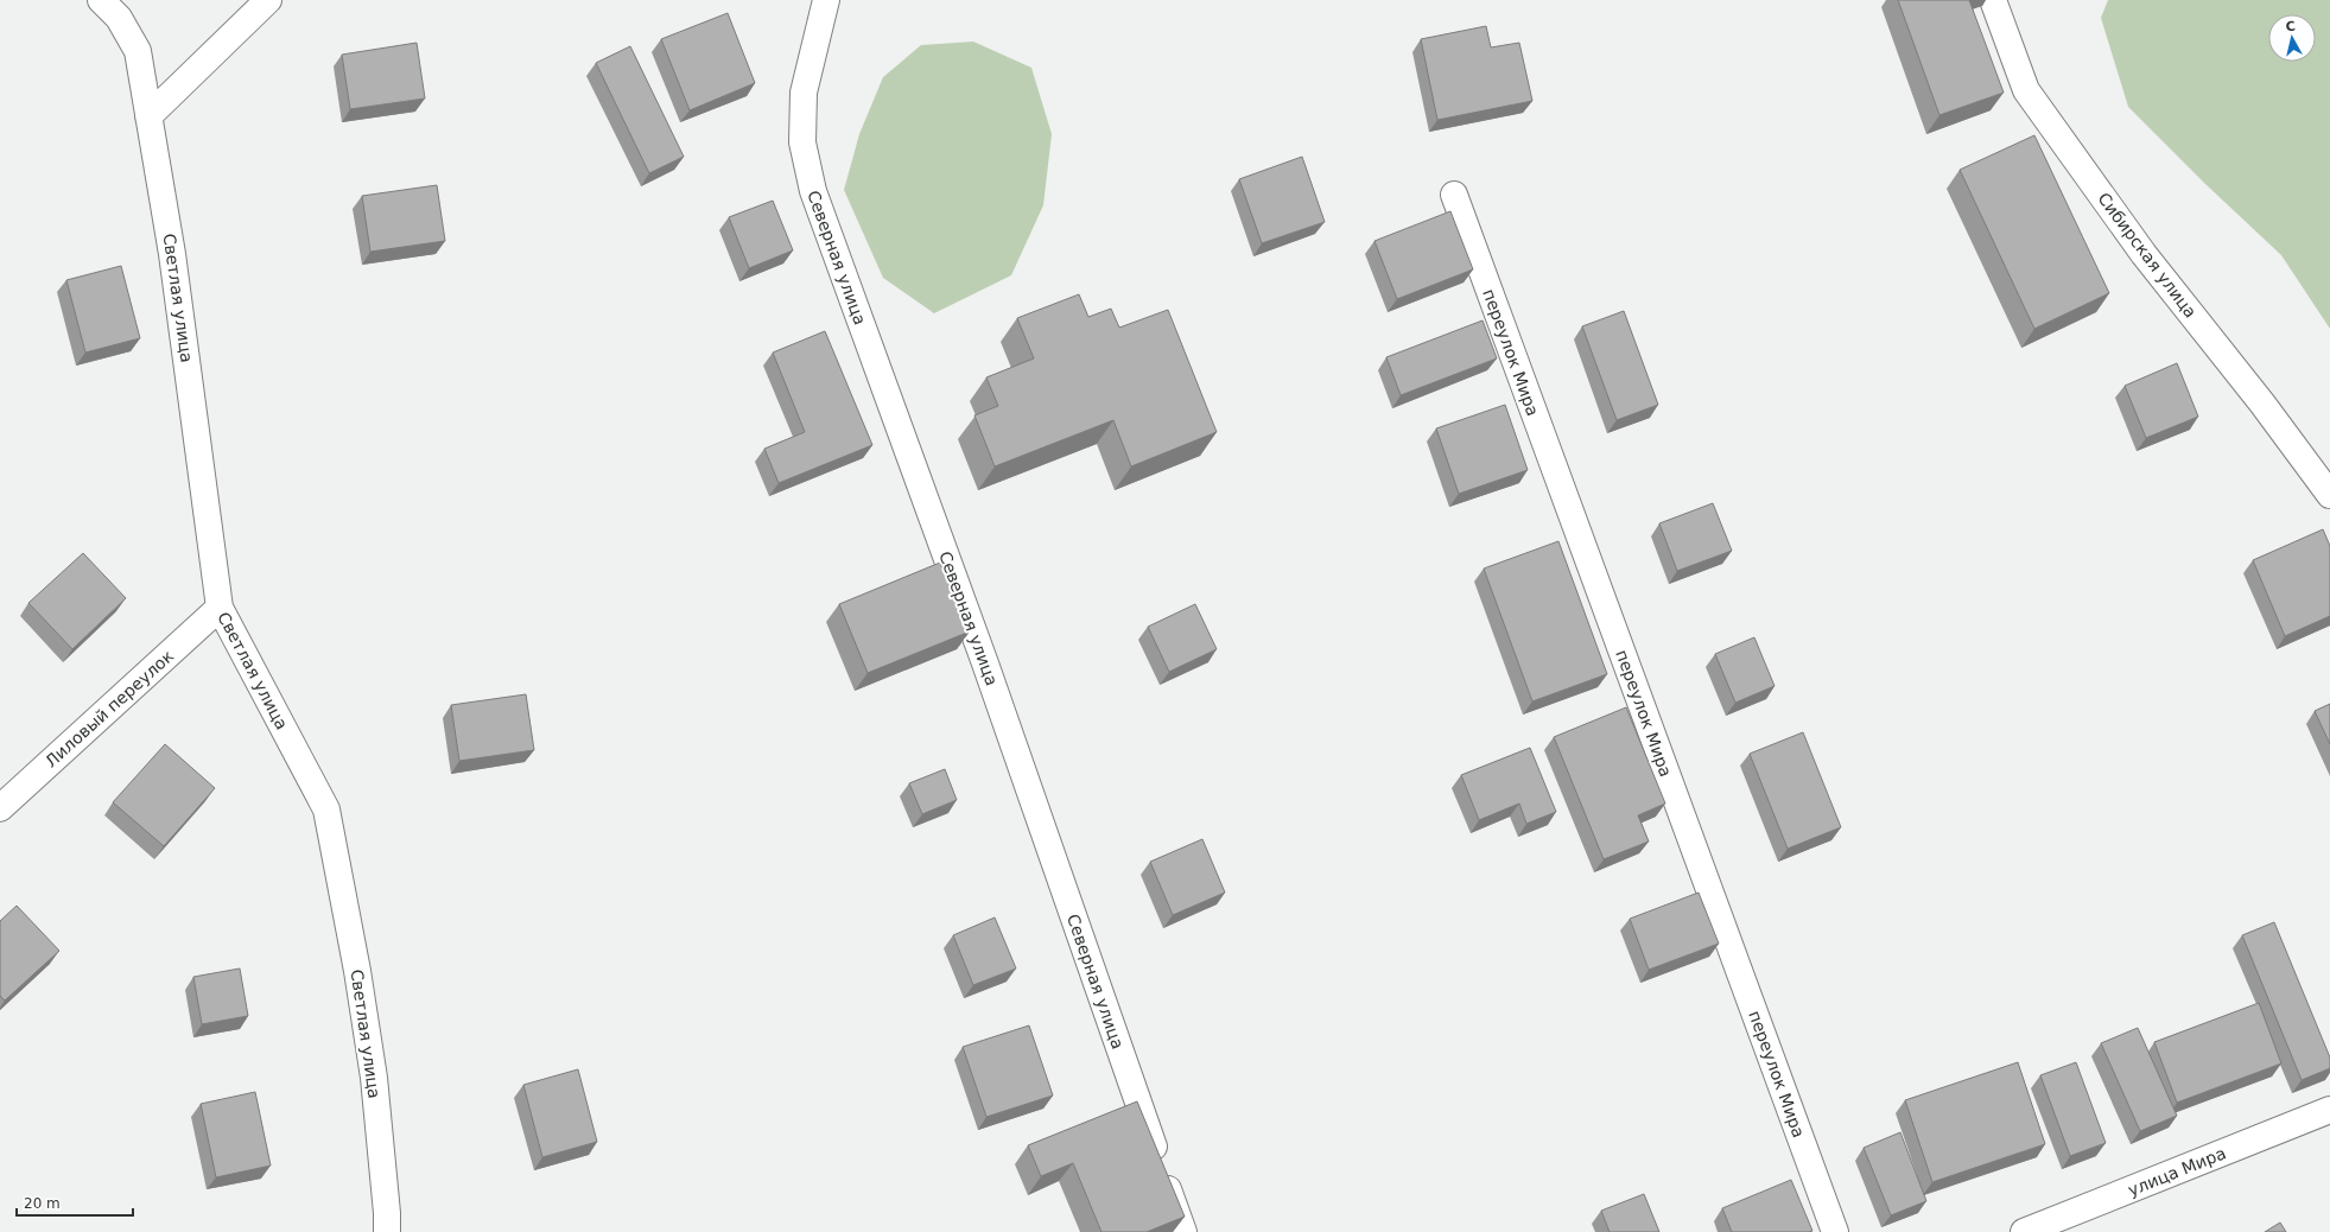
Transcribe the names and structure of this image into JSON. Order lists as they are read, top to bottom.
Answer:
{
  "streets": {
    "street": [
      "Сибирская улица",
      "Северная улица",
      "Светлая улица",
      "переулок Мира",
      "Лиловый переулок",
      "улица Мира"
    ]
  },
  "crossings": [
    ["Светлая улица", "Лиловый переулок"]
  ],
  "scale_bar": "20 m",
  "north": "top"
}
